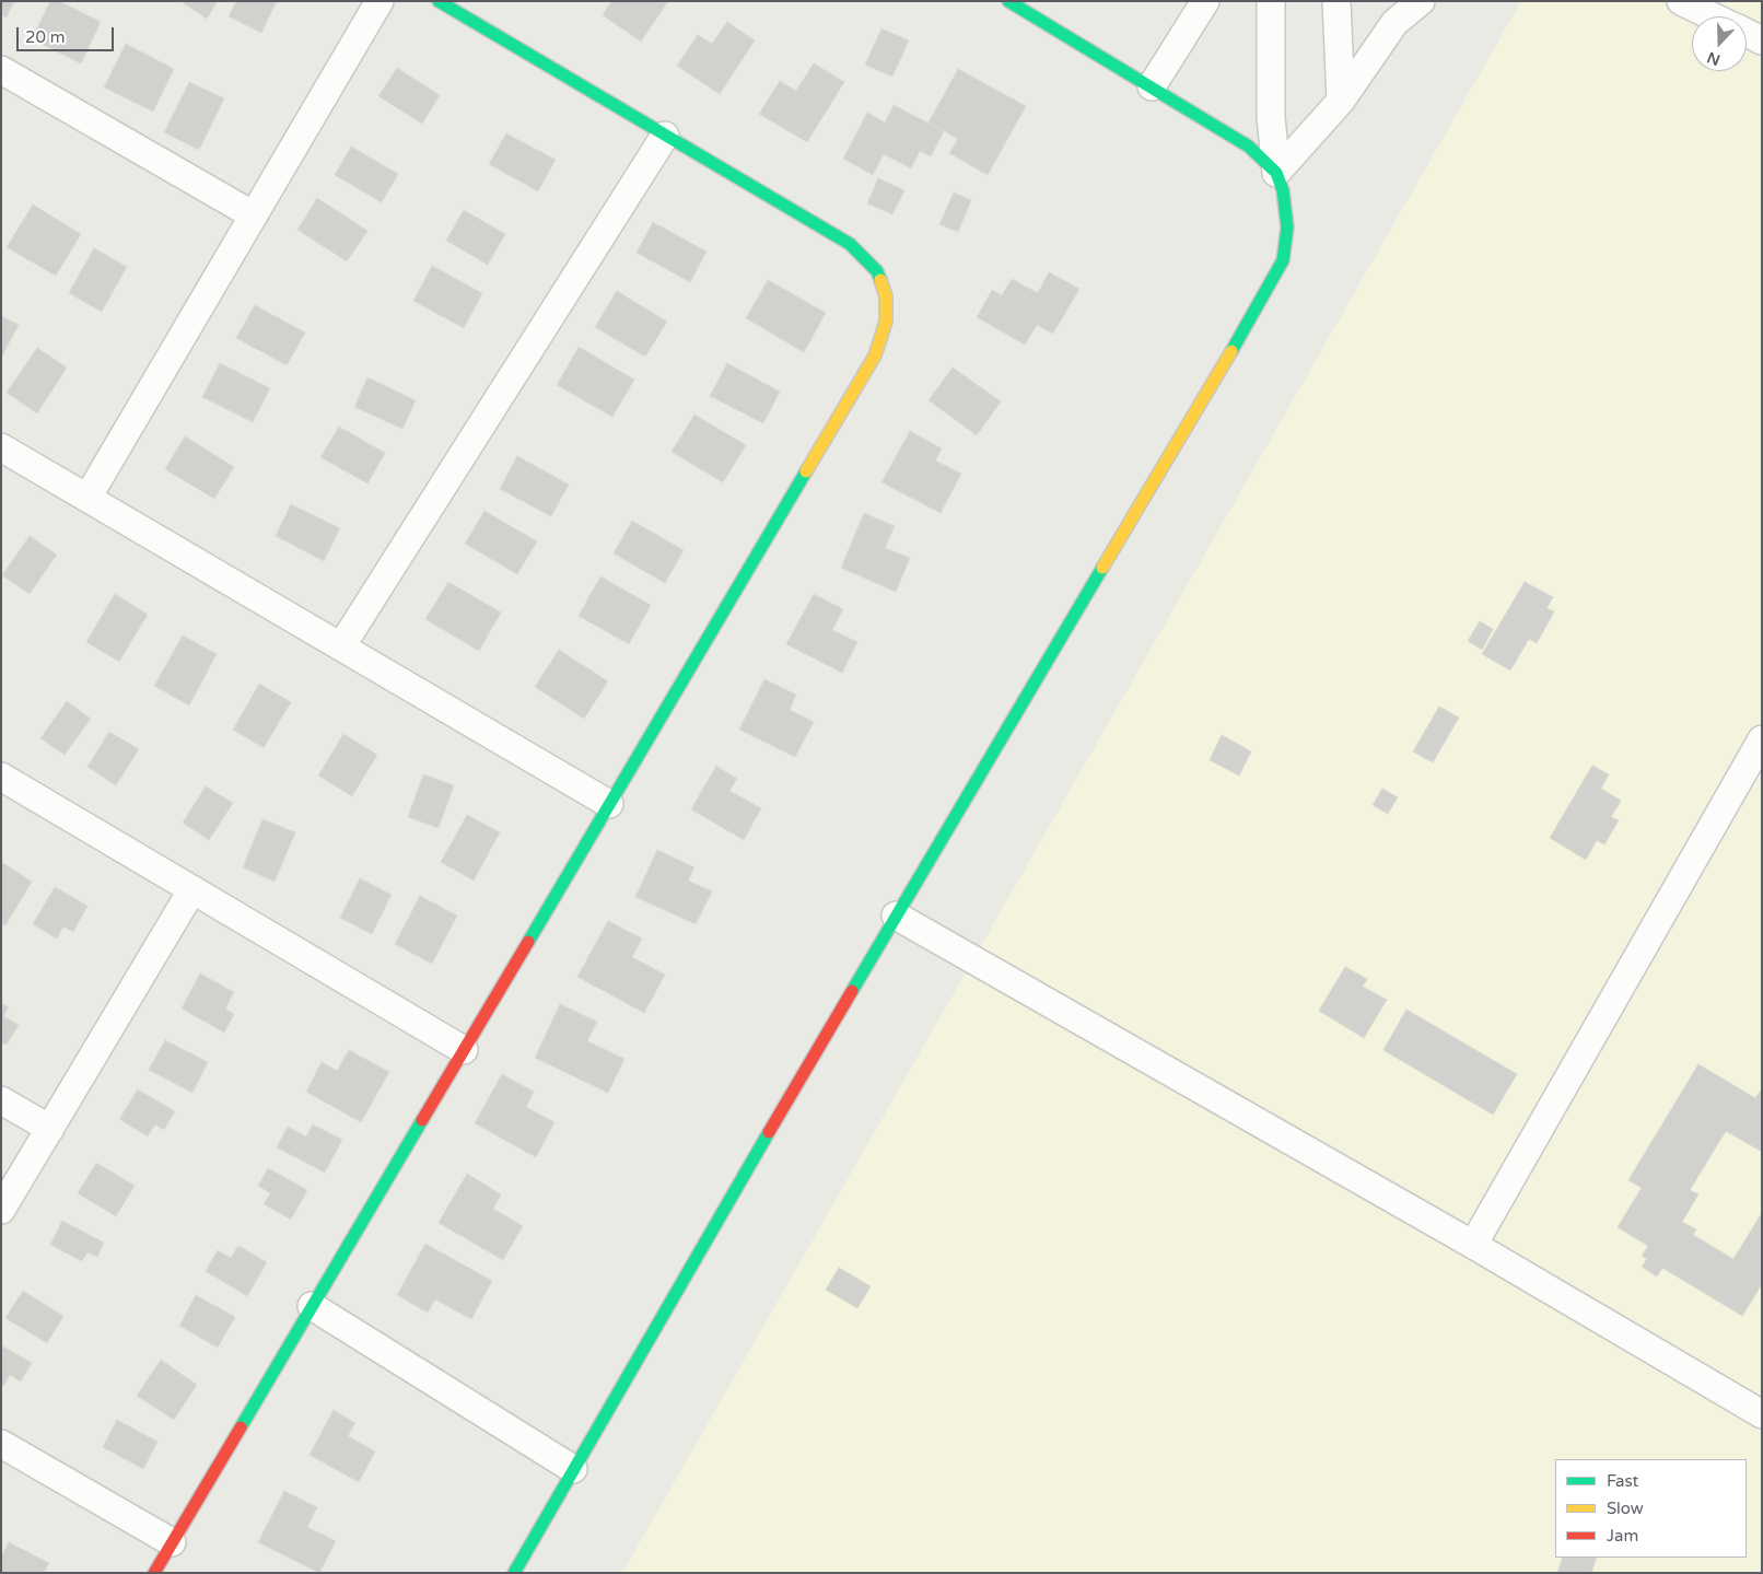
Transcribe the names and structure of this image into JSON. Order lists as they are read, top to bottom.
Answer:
{
  "legend": ["Fast", "Slow", "Jam"],
  "scale_bar": "20 m",
  "north": "bottom"
}
